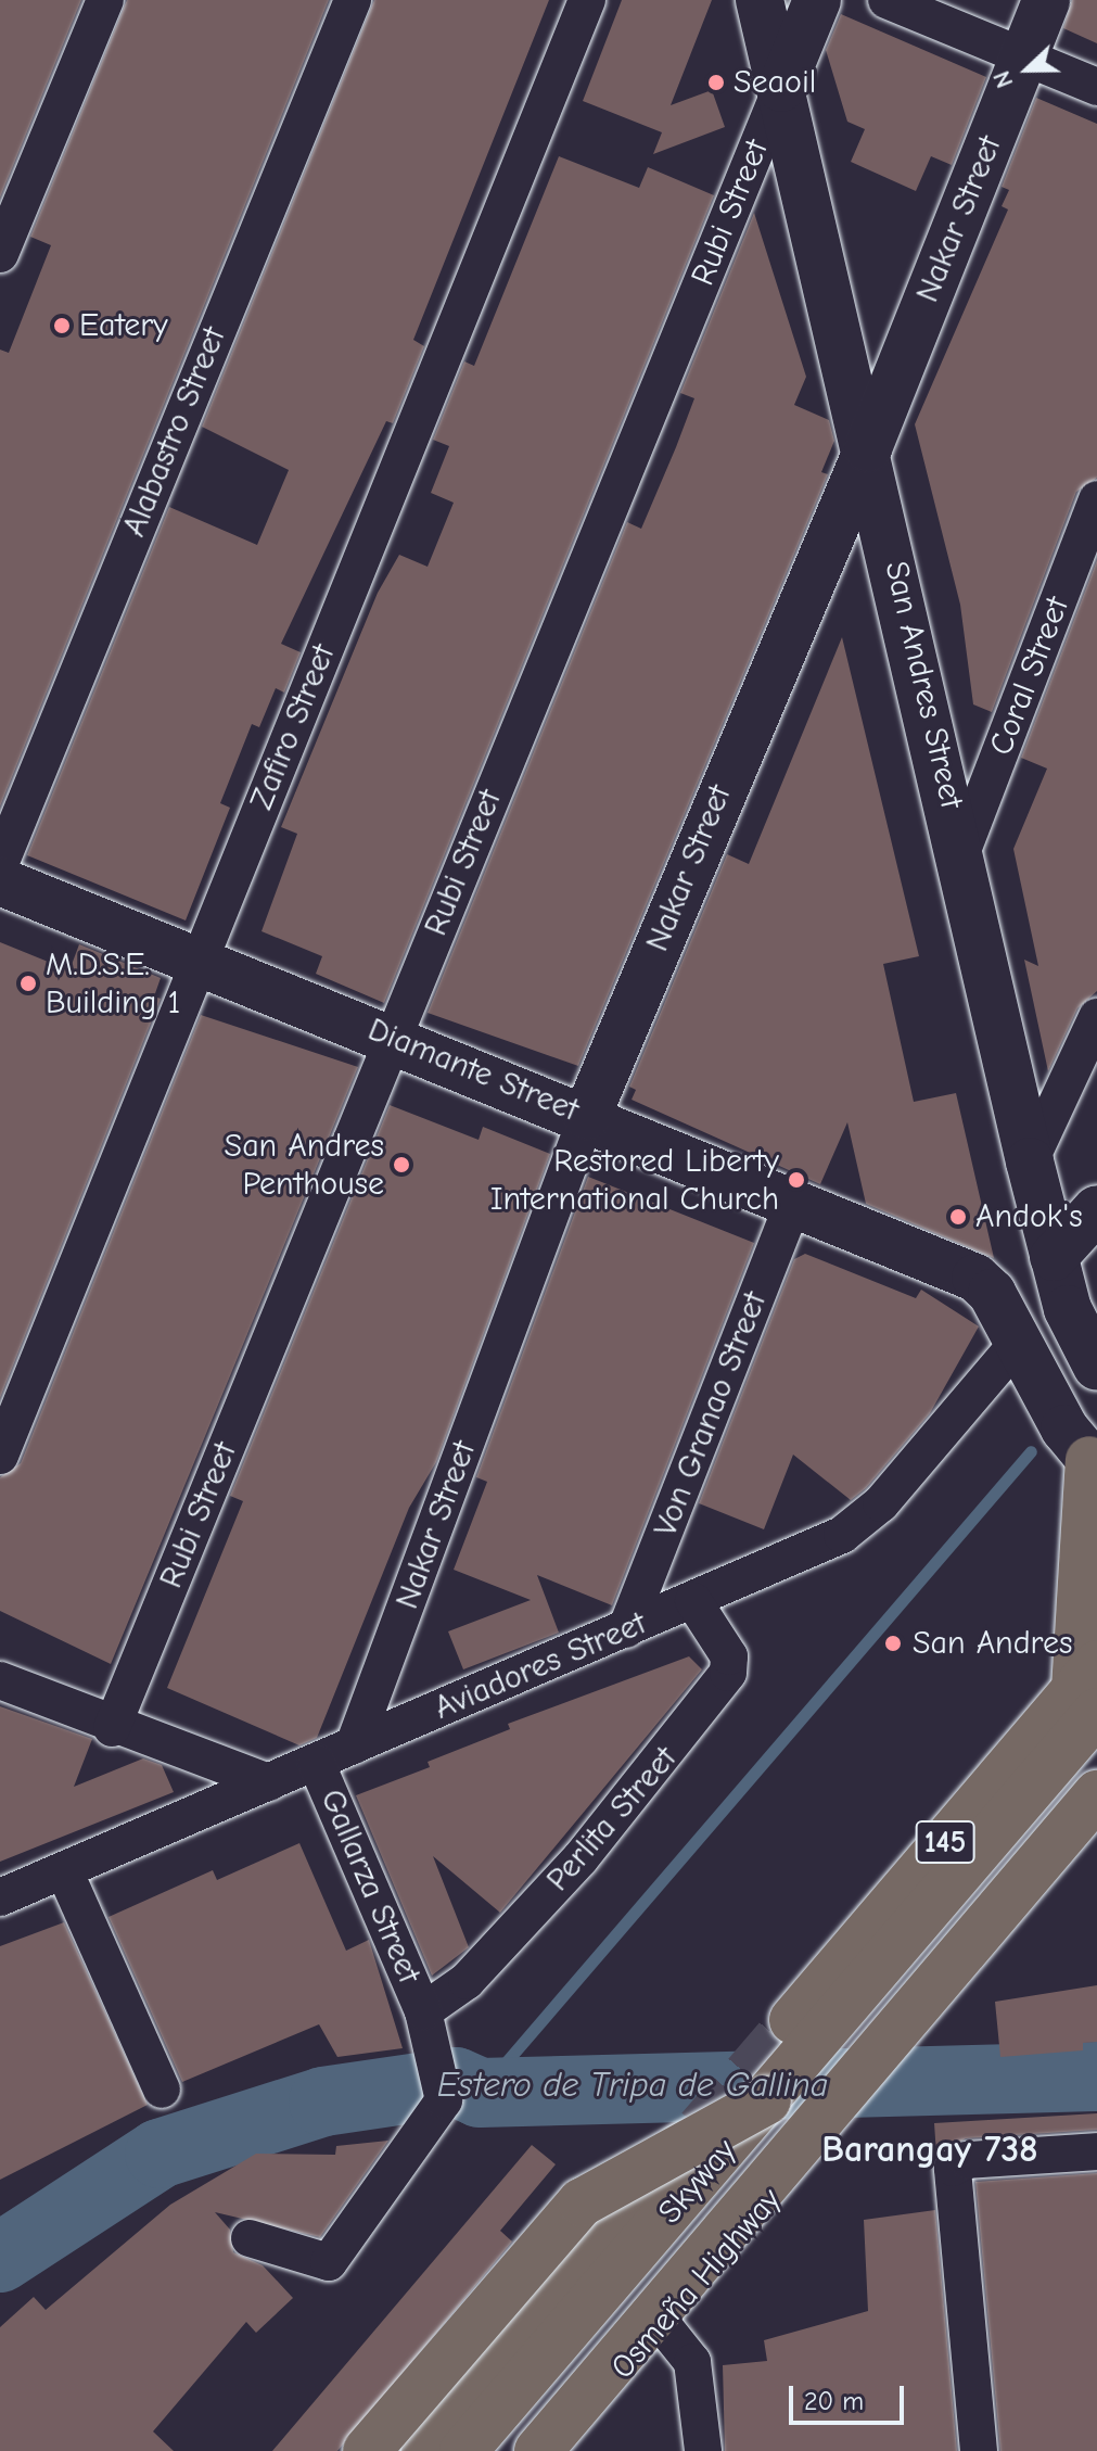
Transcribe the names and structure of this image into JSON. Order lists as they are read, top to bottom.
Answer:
{
  "streets": {
    "main road": ["145", "Skyway", "Osmeña Highway"],
    "street": [
      "Rubi Street",
      "Nakar Street",
      "Alabastro Street",
      "Coral Street",
      "San Andres Street",
      "Zafiro Street",
      "Diamante Street",
      "Von Granao Street",
      "Aviadores Street",
      "Perlita Street",
      "Gallarza Street"
    ]
  },
  "crossings": [
    ["Rubi Street", "San Andres Street"],
    ["Rubi Street", "Diamante Street"],
    ["Nakar Street", "San Andres Street"],
    ["Nakar Street", "Diamante Street"],
    ["Nakar Street", "Aviadores Street"],
    ["Coral Street", "San Andres Street"],
    ["Zafiro Street", "Diamante Street"],
    ["Diamante Street", "Von Granao Street"],
    ["Diamante Street", "Aviadores Street"],
    ["Von Granao Street", "Aviadores Street"],
    ["Aviadores Street", "Perlita Street"],
    ["Aviadores Street", "Gallarza Street"],
    ["Perlita Street", "Gallarza Street"],
    ["145", "Skyway"]
  ],
  "districts": ["Barangay 738"],
  "water": ["Estero de Tripa de Gallina"],
  "places": [
    "Seaoil",
    "Eatery",
    "M.D.S.E. Building 1",
    "San Andres Penthouse",
    "Restored Liberty International Church",
    "Andok's",
    "San Andres"
  ],
  "scale_bar": "20 m",
  "north": "left"
}
